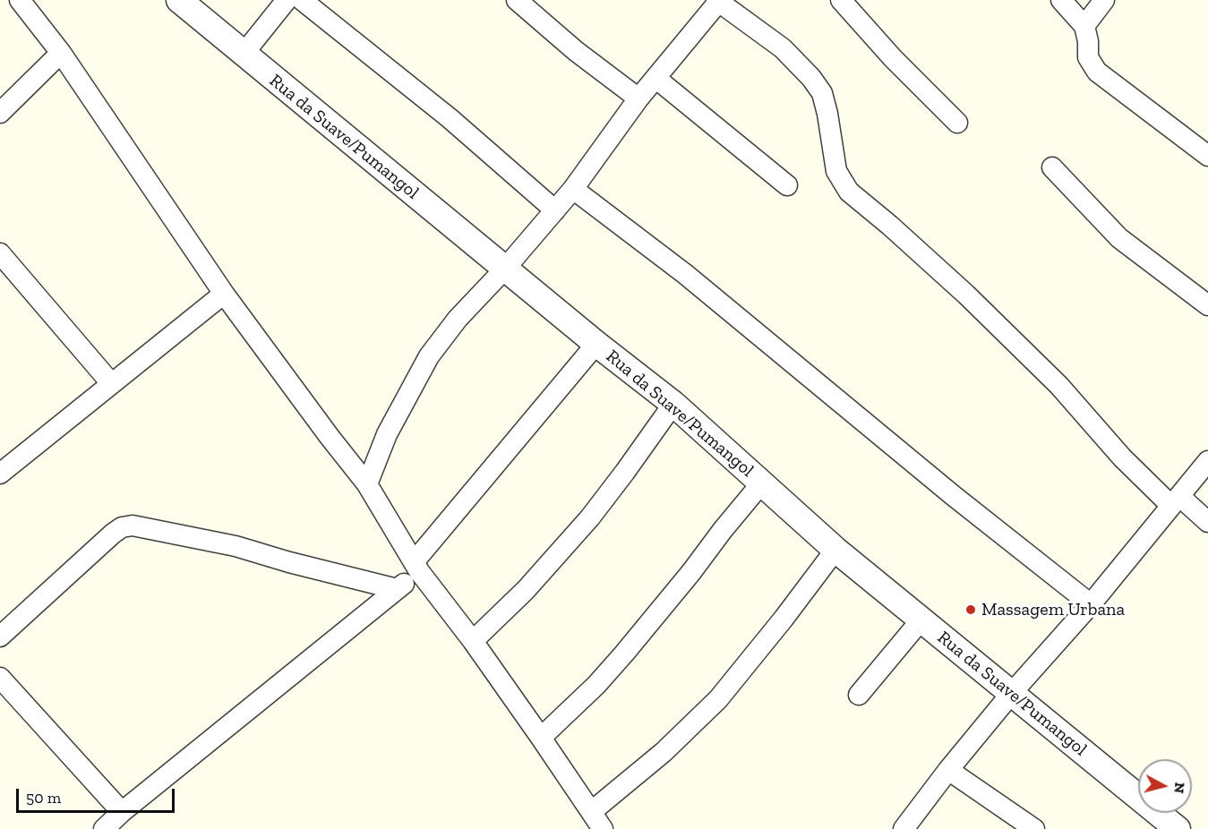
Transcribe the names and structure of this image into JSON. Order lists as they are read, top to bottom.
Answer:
{
  "streets": {
    "street": ["Rua da Suave/Pumangol"]
  },
  "places": ["Massagem Urbana"],
  "scale_bar": "50 m",
  "north": "right"
}
